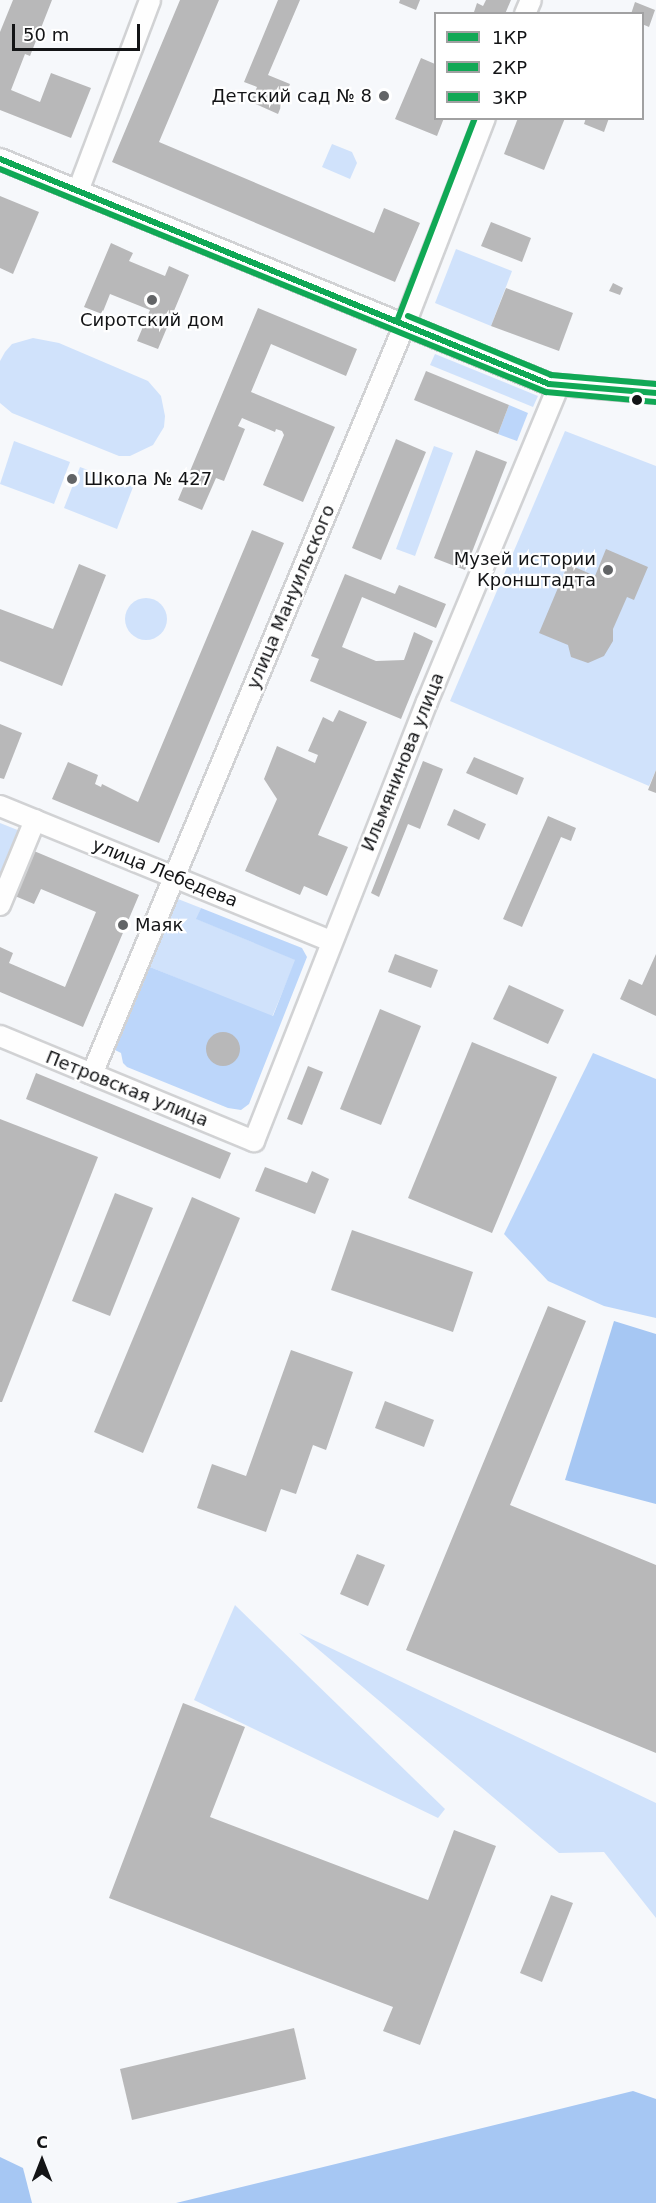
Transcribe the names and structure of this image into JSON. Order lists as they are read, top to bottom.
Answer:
{
  "streets": {
    "street": [
      "улица Мануильского",
      "Ильмянинова улица",
      "улица Лебедева",
      "Петровская улица"
    ]
  },
  "crossings": [
    ["улица Мануильского", "улица Лебедева"],
    ["улица Мануильского", "Петровская улица"],
    ["Ильмянинова улица", "улица Лебедева"],
    ["Ильмянинова улица", "Петровская улица"]
  ],
  "places": [
    "Детский сад № 8",
    "Сиротский дом",
    "Школа № 427",
    "Музей истории Кронштадта",
    "Маяк"
  ],
  "lines": ["transit line 3КР", "transit line 1КР", "transit line 2КР"],
  "legend": ["1КР", "2КР", "3КР"],
  "scale_bar": "50 m",
  "north": "top"
}
